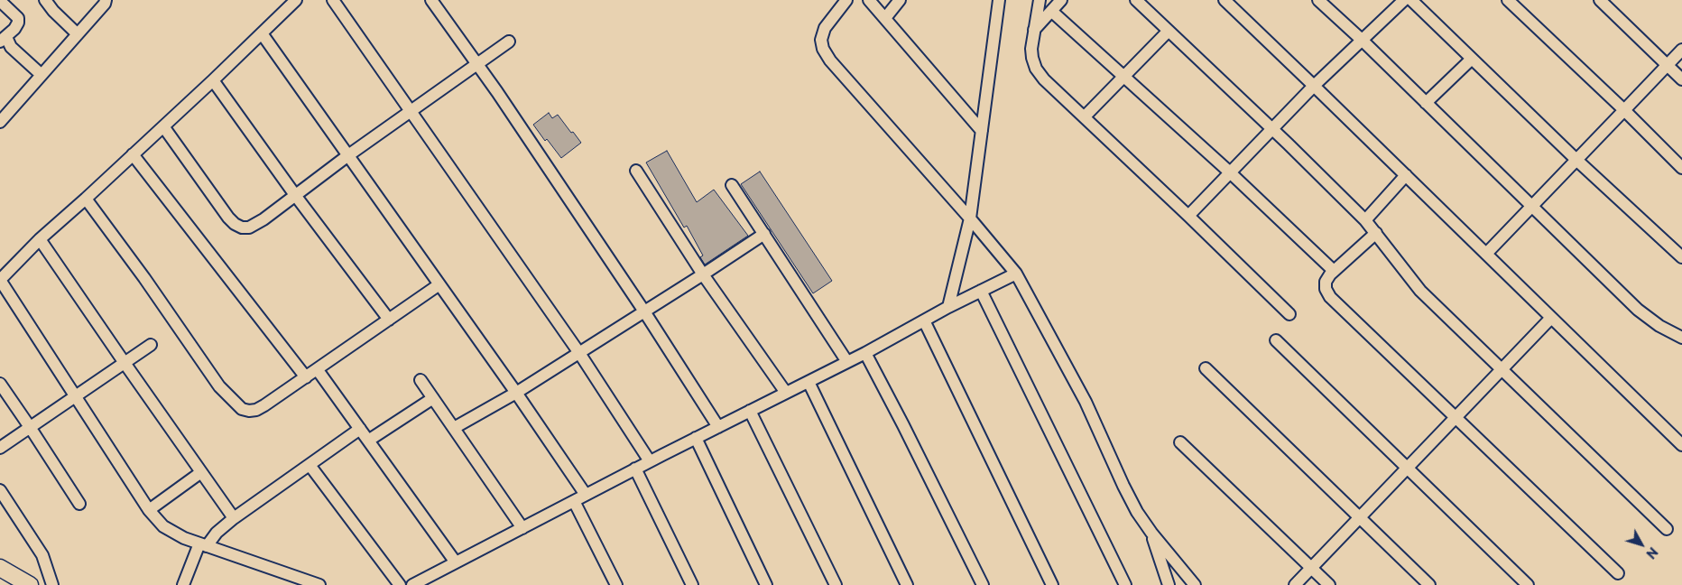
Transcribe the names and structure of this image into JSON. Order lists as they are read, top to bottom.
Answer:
{
  "north": "bottom right"
}
